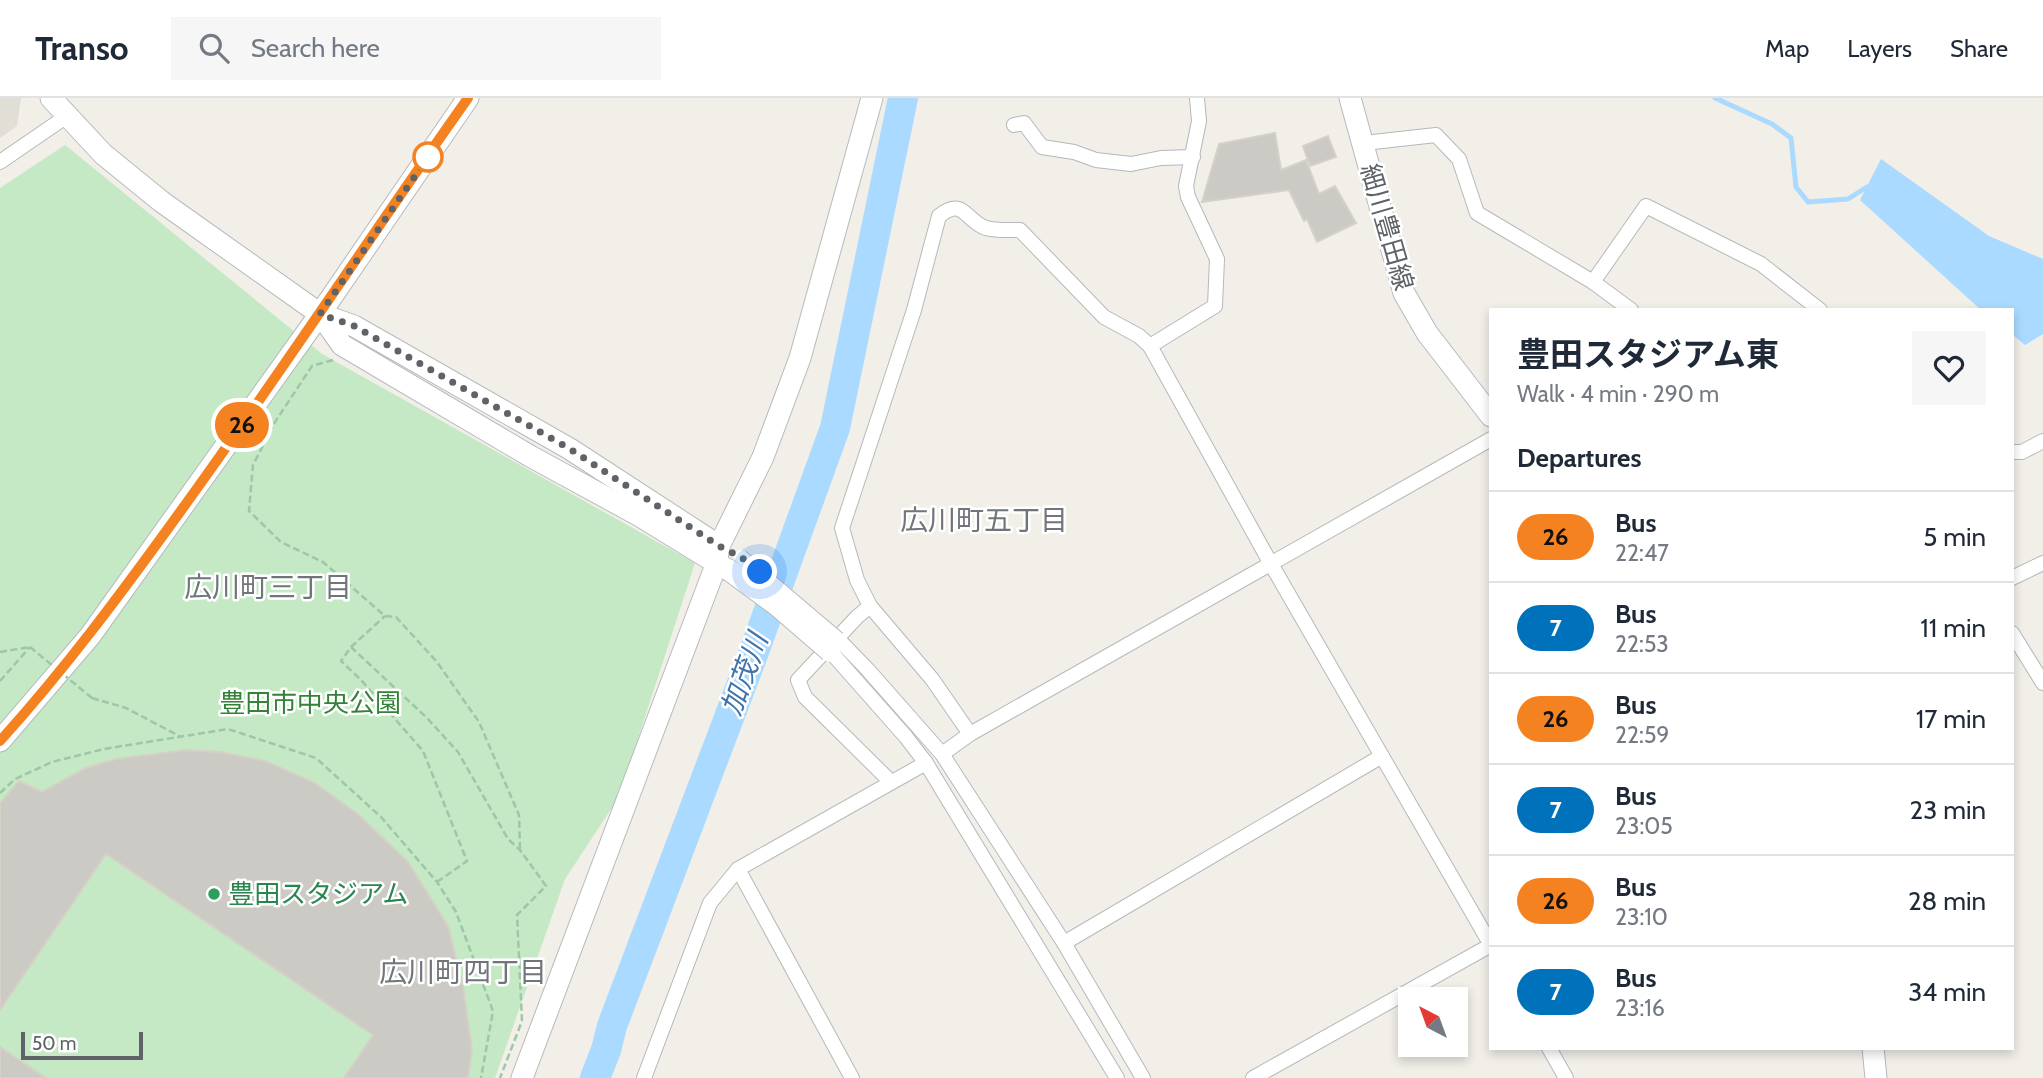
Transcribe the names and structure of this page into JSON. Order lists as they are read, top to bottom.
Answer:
{
  "streets": {
    "street": ["細川豊田線"]
  },
  "districts": ["広川町五丁目", "広川町三丁目", "広川町四丁目"],
  "water": ["加茂川"],
  "parks": ["豊田市中央公園"],
  "places": ["豊田スタジアム"],
  "lines": ["bus line 26"],
  "scale_bar": "50 m",
  "north": "top left",
  "page": {
    "header": "Transo",
    "search": "Search here",
    "nav": ["Map", "Layers", "Share"],
    "on_map": "26",
    "heading": [
      ["豊田スタジアム東", "Walk · 4 min · 290 m"],
      "Departures"
    ],
    "list": [
      {
        "mark": "26",
        "name": "Bus",
        "note": "22:47",
        "value": "5 min"
      },
      {
        "mark": "7",
        "name": "Bus",
        "note": "22:53",
        "value": "11 min"
      },
      {
        "mark": "26",
        "name": "Bus",
        "note": "22:59",
        "value": "17 min"
      },
      {
        "mark": "7",
        "name": "Bus",
        "note": "23:05",
        "value": "23 min"
      },
      {
        "mark": "26",
        "name": "Bus",
        "note": "23:10",
        "value": "28 min"
      },
      {
        "mark": "7",
        "name": "Bus",
        "note": "23:16",
        "value": "34 min"
      }
    ],
    "scale": "50 m"
  }
}
